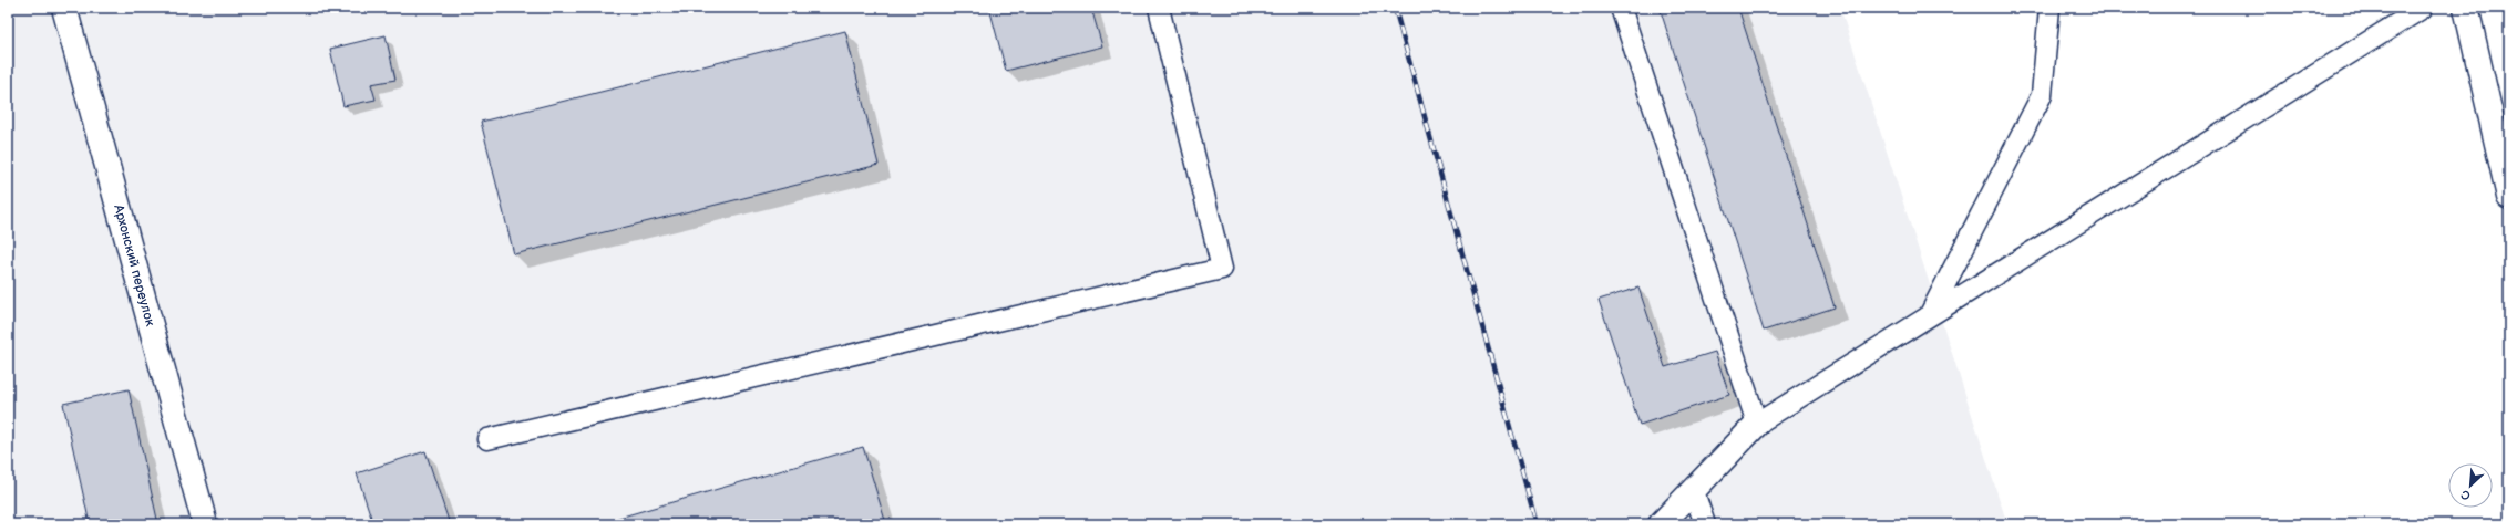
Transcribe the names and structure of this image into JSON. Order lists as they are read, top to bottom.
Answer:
{
  "streets": {
    "street": ["Архонский переулок"]
  },
  "north": "bottom left"
}
